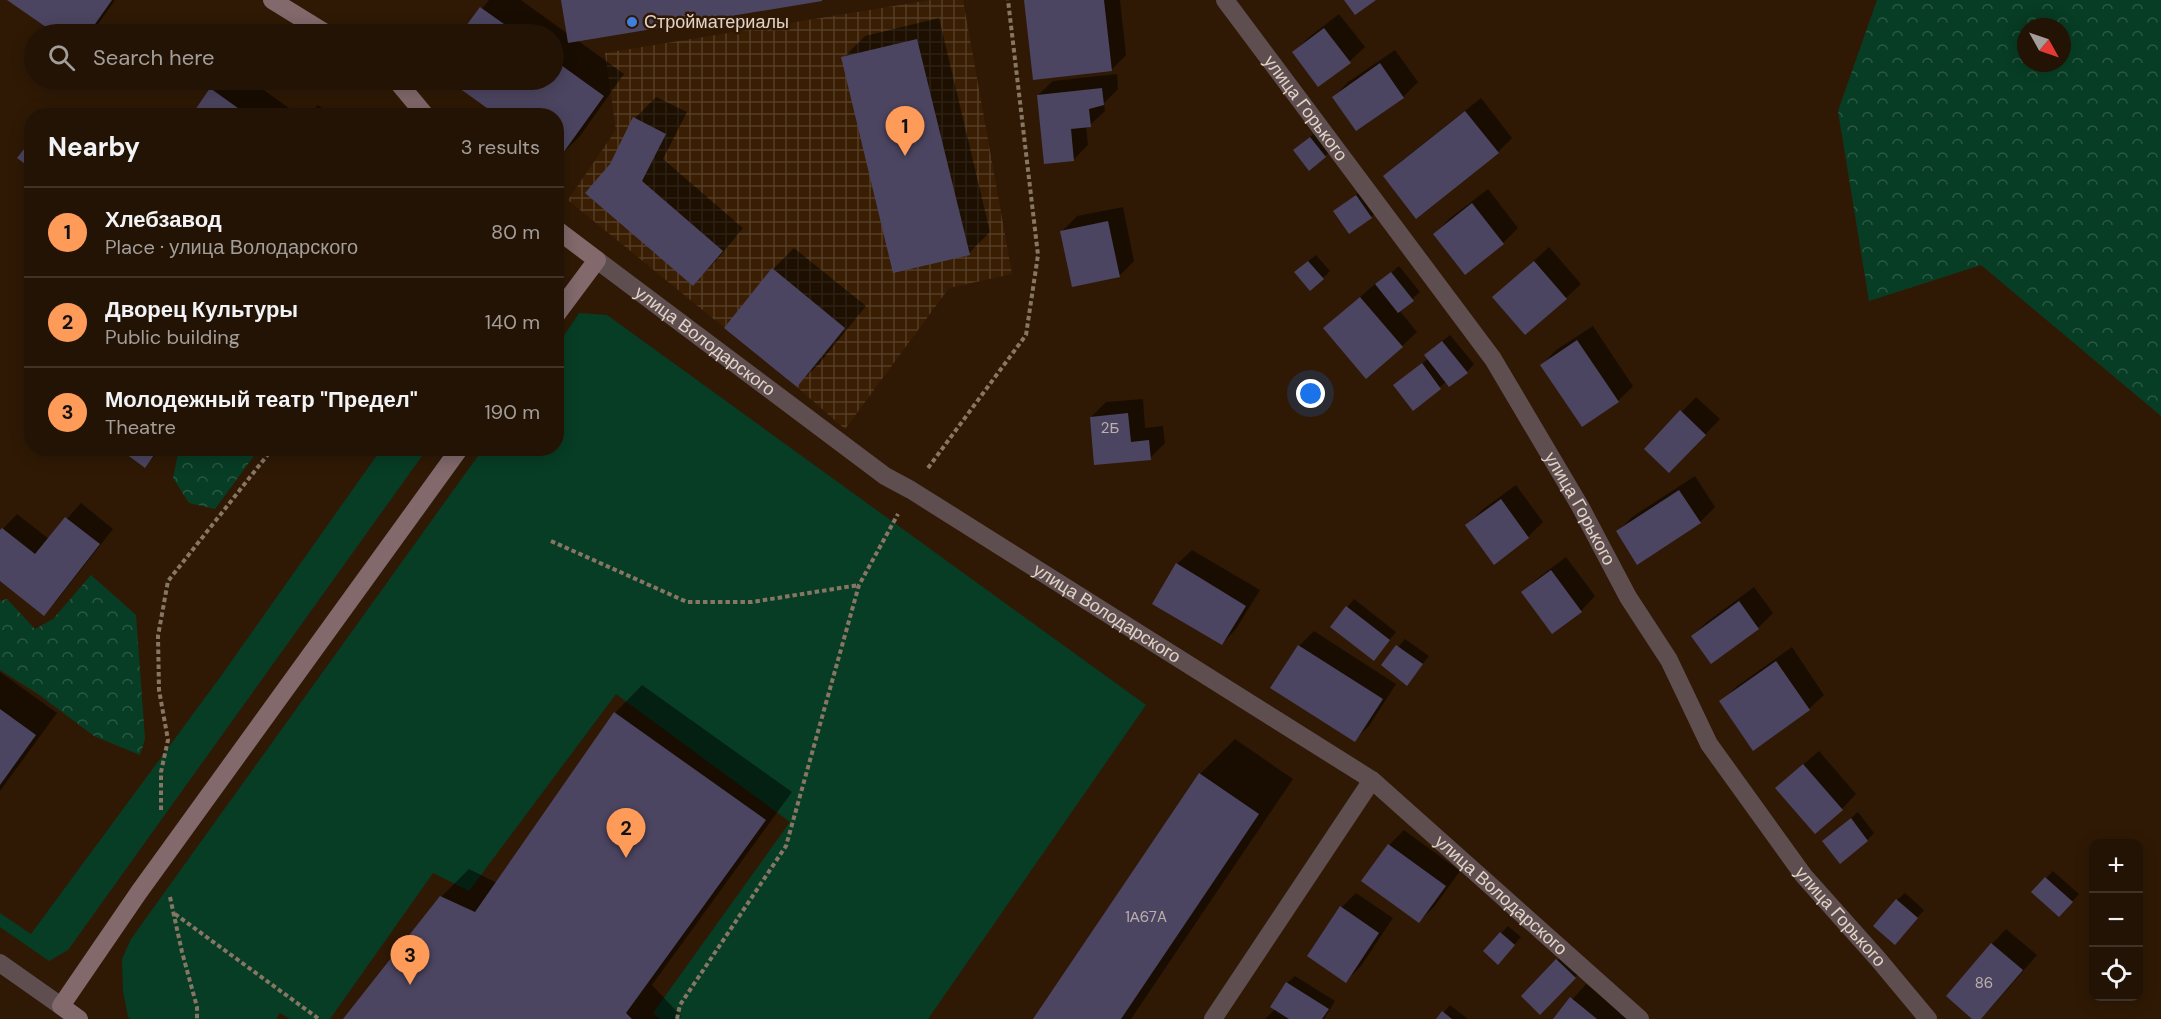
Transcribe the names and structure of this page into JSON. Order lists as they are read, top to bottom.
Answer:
{
  "streets": {
    "street": ["улица Горького", "улица Володарского"]
  },
  "places": ["Стройматериалы"],
  "house_numbers": ["2Б", "1А67A", "86"],
  "north": "bottom right",
  "page": {
    "search": "Search here",
    "pins": ["1", "2", "3"],
    "heading": ["Nearby", "3 results"],
    "list": [
      {
        "mark": "1",
        "name": "Хлебзавод",
        "note": "Place · улица Володарского",
        "value": "80 m"
      },
      {
        "mark": "2",
        "name": "Дворец Культуры",
        "note": "Public building",
        "value": "140 m"
      },
      {
        "mark": "3",
        "name": "Молодежный театр \"Предел\"",
        "note": "Theatre",
        "value": "190 m"
      }
    ],
    "map_buttons": ["+", "−"]
  }
}
